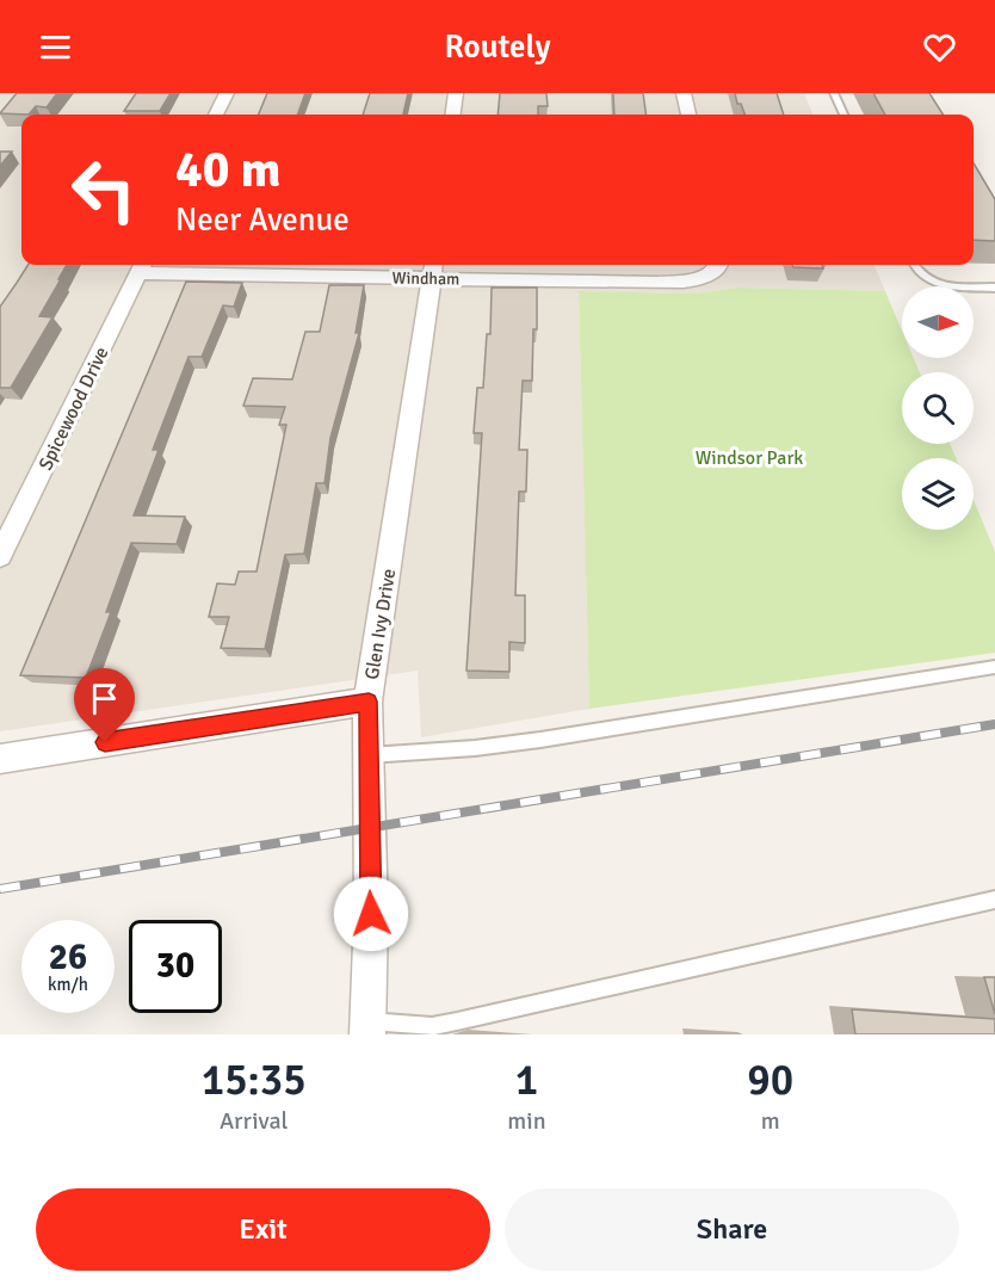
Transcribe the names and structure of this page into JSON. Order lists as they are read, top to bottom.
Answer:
{
  "streets": {
    "street": ["Windham", "Spicewood Drive", "Glen Ivy Drive"]
  },
  "crossings": [
    ["Windham", "Spicewood Drive"],
    ["Windham", "Glen Ivy Drive"]
  ],
  "parks": ["Windsor Park"],
  "north": "right",
  "page": {
    "header": "Routely",
    "turn": ["40 m", "Neer Avenue"],
    "speed": "26 km/h",
    "limit": "30",
    "eta": [
      "15:35",
      "Arrival",
      "1",
      "min",
      "90",
      "m"
    ],
    "buttons": ["Exit", "Share"]
  }
}
